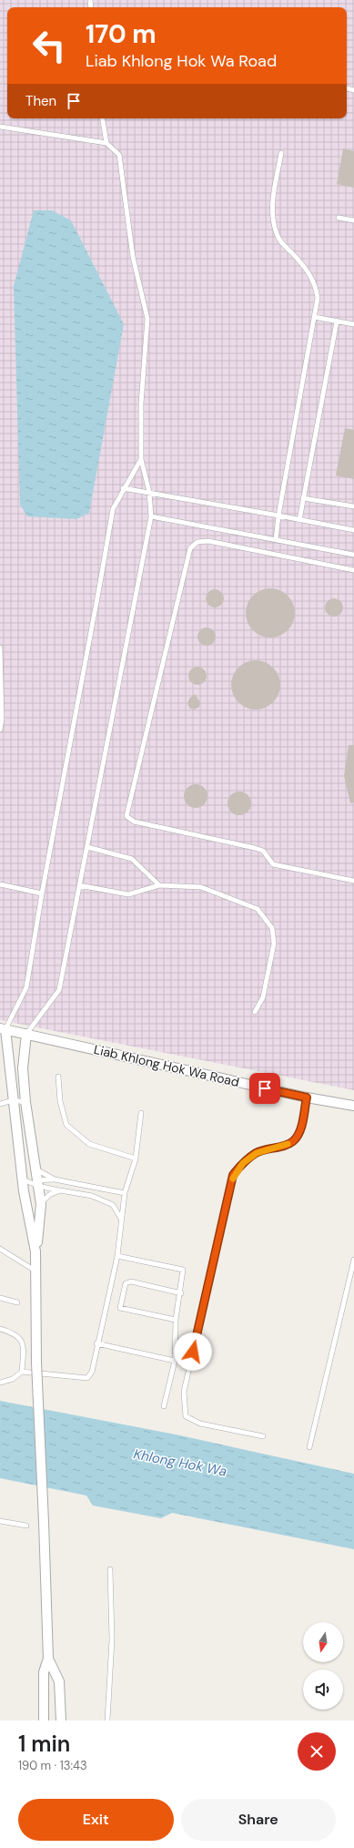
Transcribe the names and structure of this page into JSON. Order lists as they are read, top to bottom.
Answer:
{
  "streets": {
    "street": ["Liab Khlong Hok Wa Road"]
  },
  "water": ["Khlong Hok Wa"],
  "north": "bottom",
  "page": {
    "turn": ["170 m", "Liab Khlong Hok Wa Road"],
    "then": "Then",
    "heading": ["1 min", "190 m · 13:43"],
    "buttons": ["Exit", "Share"]
  }
}
